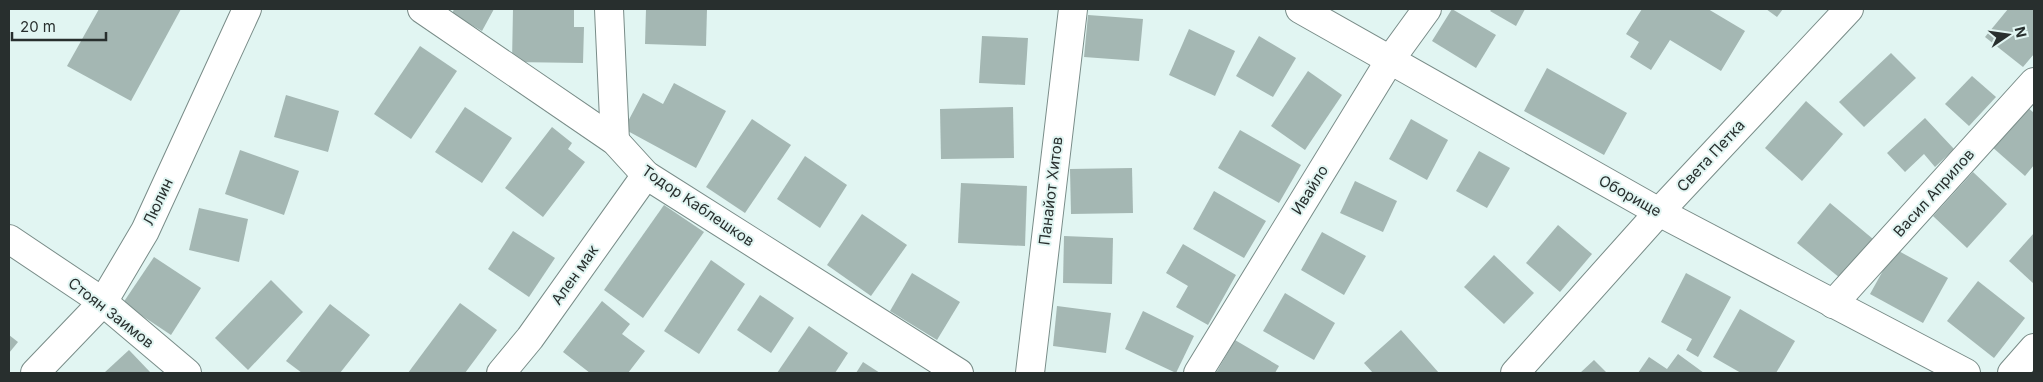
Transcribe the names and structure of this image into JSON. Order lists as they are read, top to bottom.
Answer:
{
  "streets": {
    "street": [
      "Света Петка",
      "Ивайло",
      "Панайот Хитов",
      "Васил Априлов",
      "Оборище",
      "Люлин",
      "Тодор Каблешков",
      "Ален мак",
      "Стоян Заимов"
    ]
  },
  "crossings": [
    ["Света Петка", "Оборище"],
    ["Ивайло", "Оборище"],
    ["Васил Априлов", "Оборище"],
    ["Люлин", "Стоян Заимов"],
    ["Тодор Каблешков", "Ален мак"]
  ],
  "scale_bar": "20 m",
  "north": "right"
}
